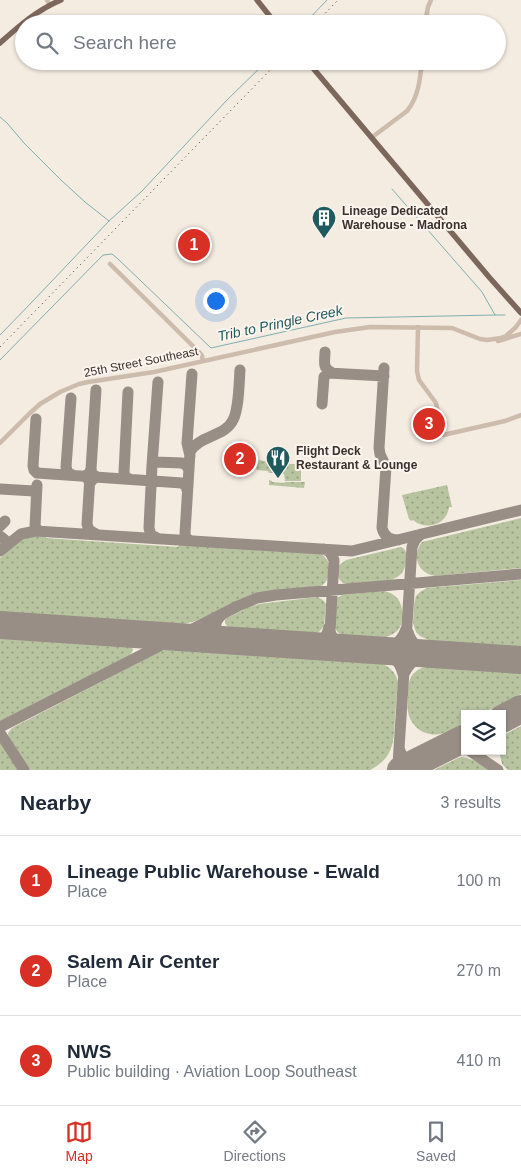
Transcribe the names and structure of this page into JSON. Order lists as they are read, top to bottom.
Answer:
{
  "streets": {
    "street": ["25th Street Southeast"]
  },
  "water": ["Trib to Pringle Creek"],
  "places": {
    "building": ["Lineage Dedicated Warehouse - Madrona"],
    "restaurant": ["Flight Deck Restaurant & Lounge"]
  },
  "page": {
    "search": "Search here",
    "pins": ["1", "3", "2"],
    "heading": ["Nearby", "3 results"],
    "list": [
      {
        "mark": "1",
        "name": "Lineage Public Warehouse - Ewald",
        "note": "Place",
        "value": "100 m"
      },
      {
        "mark": "2",
        "name": "Salem Air Center",
        "note": "Place",
        "value": "270 m"
      },
      {
        "mark": "3",
        "name": "NWS",
        "note": "Public building · Aviation Loop Southeast",
        "value": "410 m"
      }
    ],
    "nav": ["Map", "Directions", "Saved"]
  }
}
